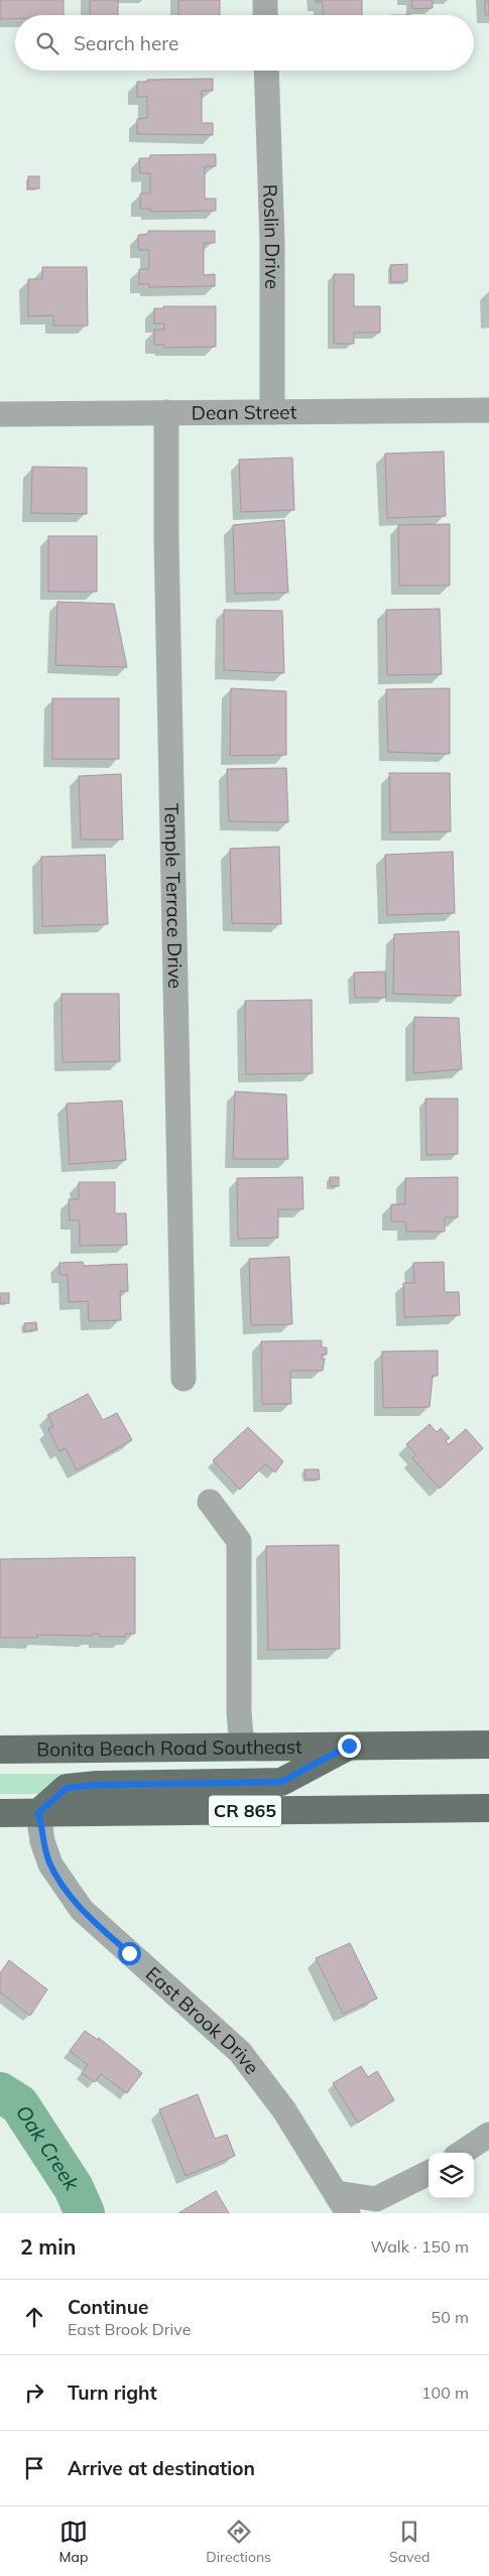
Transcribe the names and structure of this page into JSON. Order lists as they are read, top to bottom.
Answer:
{
  "streets": {
    "main road": ["Bonita Beach Road Southeast", "CR 865"],
    "street": [
      "Roslin Drive",
      "Dean Street",
      "Temple Terrace Drive",
      "East Brook Drive"
    ]
  },
  "crossings": [
    ["Roslin Drive", "Dean Street"],
    ["Dean Street", "Temple Terrace Drive"],
    ["CR 865", "East Brook Drive"]
  ],
  "water": ["Oak Creek"],
  "page": {
    "search": "Search here",
    "heading": ["2 min", "Walk · 150 m"],
    "list": [
      ["Continue", "East Brook Drive", "50 m"],
      ["Turn right", "100 m"],
      "Arrive at destination"
    ],
    "nav": ["Map", "Directions", "Saved"]
  }
}
